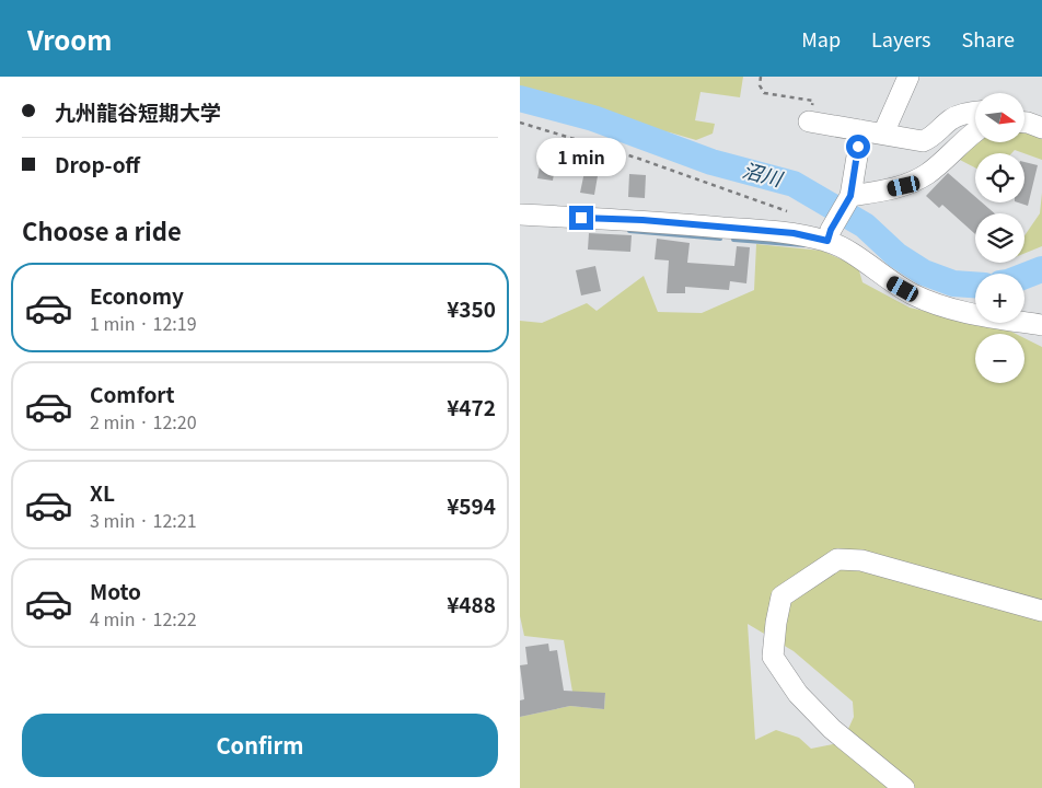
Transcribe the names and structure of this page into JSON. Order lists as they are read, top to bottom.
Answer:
{
  "water": ["沼川"],
  "north": "right",
  "page": {
    "header": "Vroom",
    "nav": ["Map", "Layers", "Share"],
    "banner": ["九州龍谷短期大学", "Drop-off"],
    "map_buttons": ["+", "−"],
    "bubble": "1 min",
    "heading": "Choose a ride",
    "list": [
      {
        "name": "Economy",
        "note": "1 min · 12:19",
        "value": "¥350"
      },
      {
        "name": "Comfort",
        "note": "2 min · 12:20",
        "value": "¥472"
      },
      {
        "name": "XL",
        "note": "3 min · 12:21",
        "value": "¥594"
      },
      {
        "name": "Moto",
        "note": "4 min · 12:22",
        "value": "¥488"
      }
    ],
    "buttons": "Confirm"
  }
}
